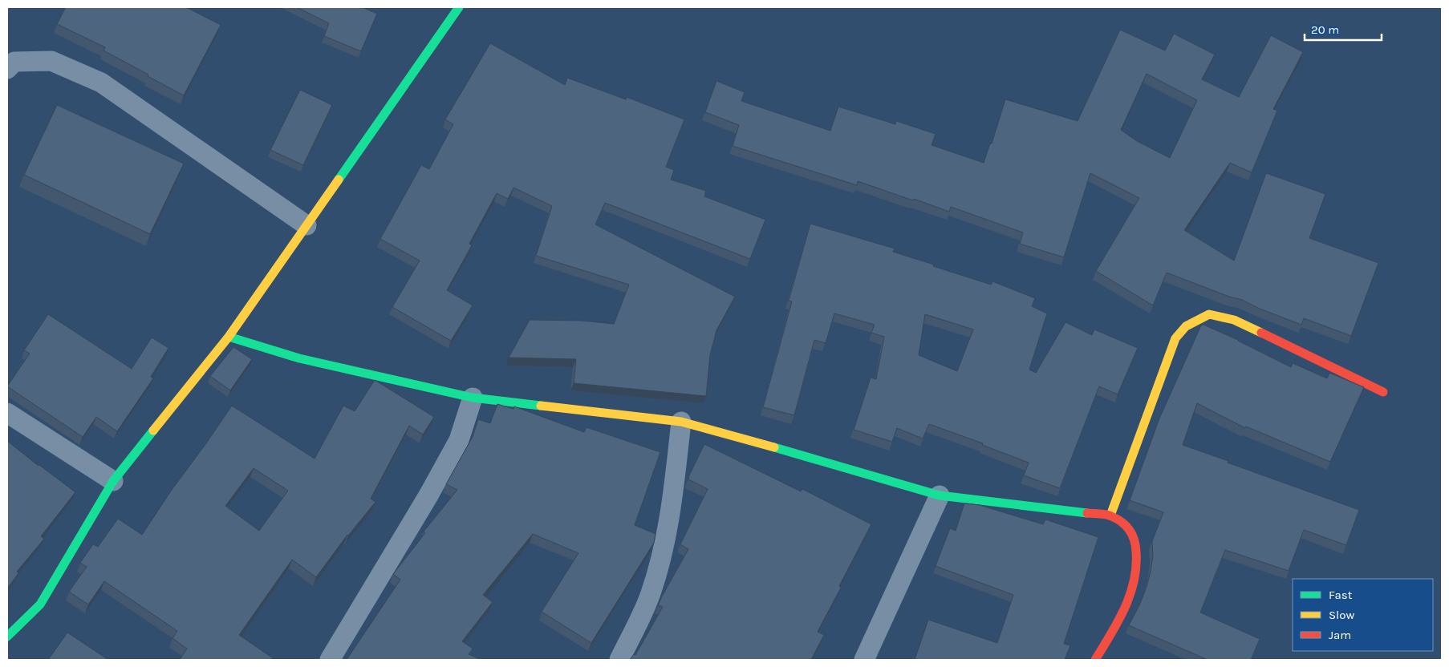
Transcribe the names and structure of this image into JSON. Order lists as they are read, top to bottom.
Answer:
{
  "legend": ["Fast", "Slow", "Jam"],
  "scale_bar": "20 m"
}
